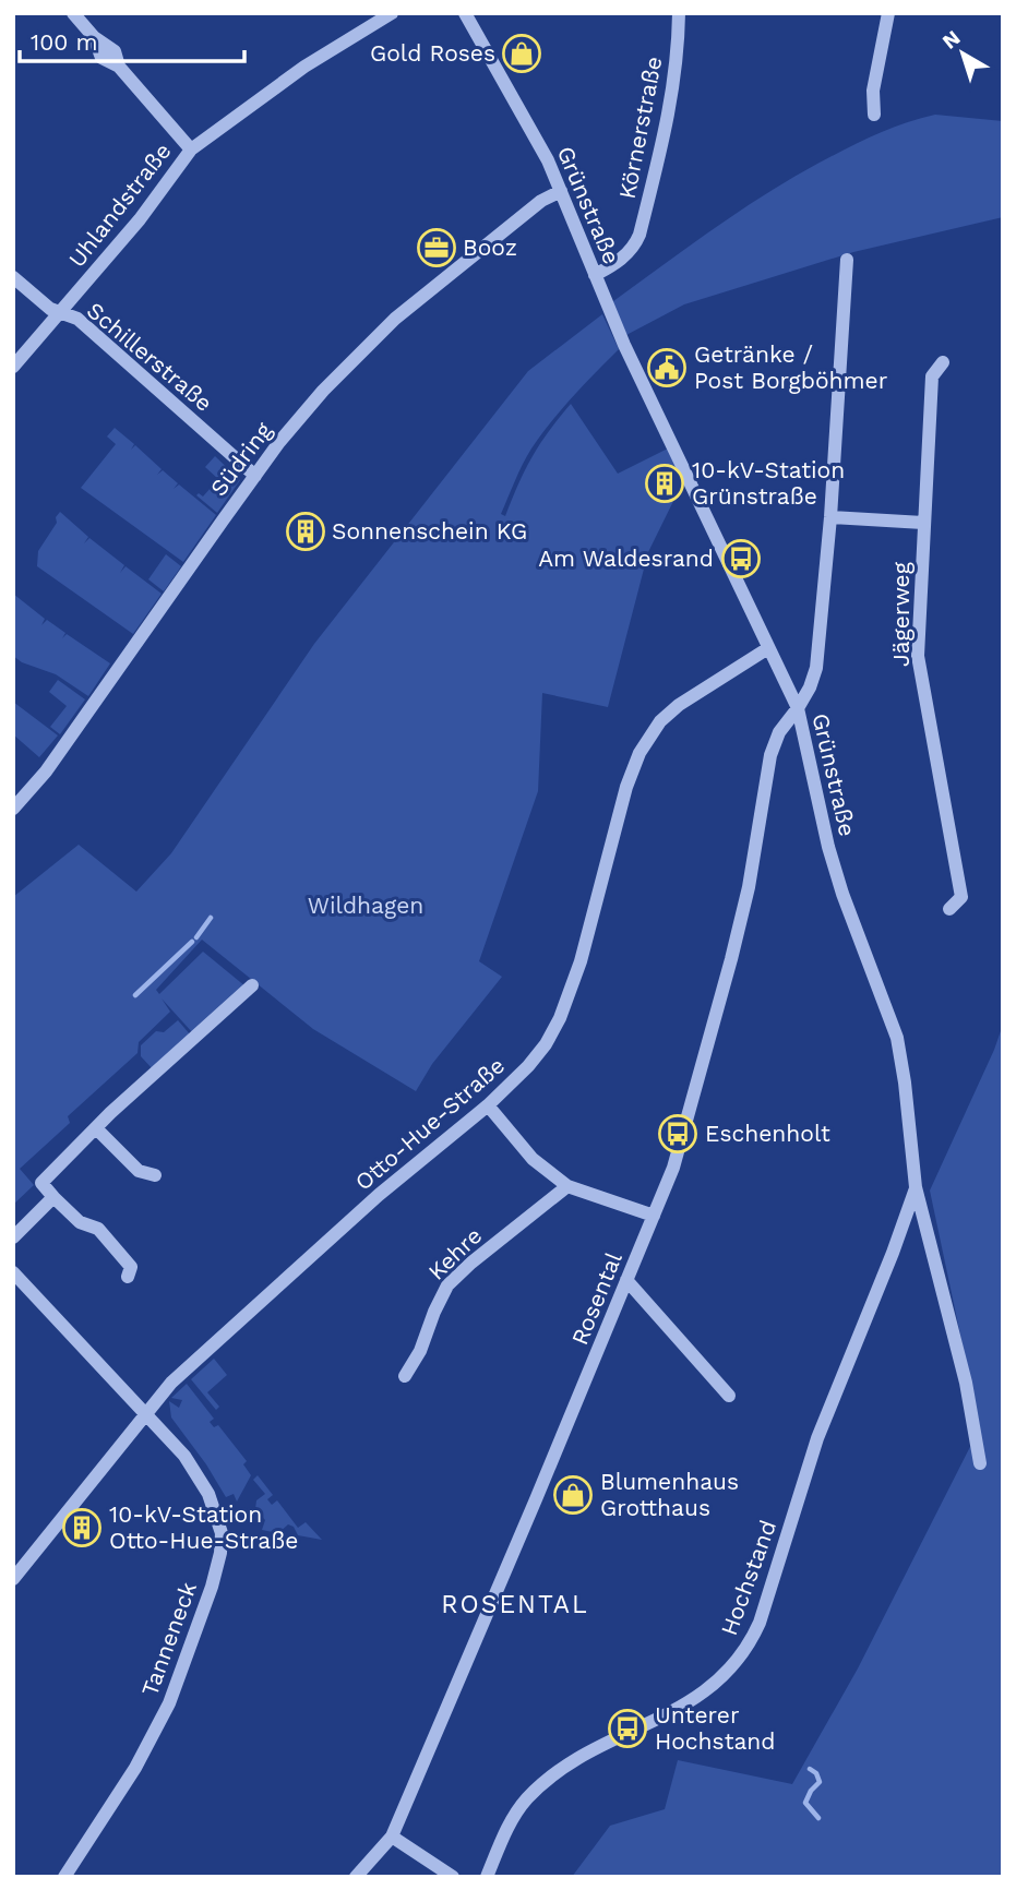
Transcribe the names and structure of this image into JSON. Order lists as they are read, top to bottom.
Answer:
{
  "streets": {
    "street": [
      "Körnerstraße",
      "Uhlandstraße",
      "Grünstraße",
      "Schillerstraße",
      "Südring",
      "Jägerweg",
      "Otto-Hue-Straße",
      "Kehre",
      "Rosental",
      "Hochstand",
      "Tanneneck"
    ]
  },
  "crossings": [
    ["Körnerstraße", "Grünstraße"],
    ["Uhlandstraße", "Schillerstraße"],
    ["Grünstraße", "Südring"],
    ["Grünstraße", "Otto-Hue-Straße"],
    ["Grünstraße", "Rosental"],
    ["Grünstraße", "Hochstand"],
    ["Schillerstraße", "Südring"],
    ["Otto-Hue-Straße", "Tanneneck"]
  ],
  "districts": ["ROSENTAL"],
  "parks": ["Wildhagen"],
  "places": {
    "shop": ["Gold Roses", "Blumenhaus Grotthaus"],
    "office": ["Booz"],
    "public building": ["Getränke / Post Borgböhmer"],
    "building": ["10-kV-Station Grünstraße", "Sonnenschein KG", "10-kV-Station Otto-Hue-Straße"],
    "bus stop": ["Am Waldesrand", "Eschenholt", "Unterer Hochstand"]
  },
  "scale_bar": "100 m",
  "north": "top left"
}
